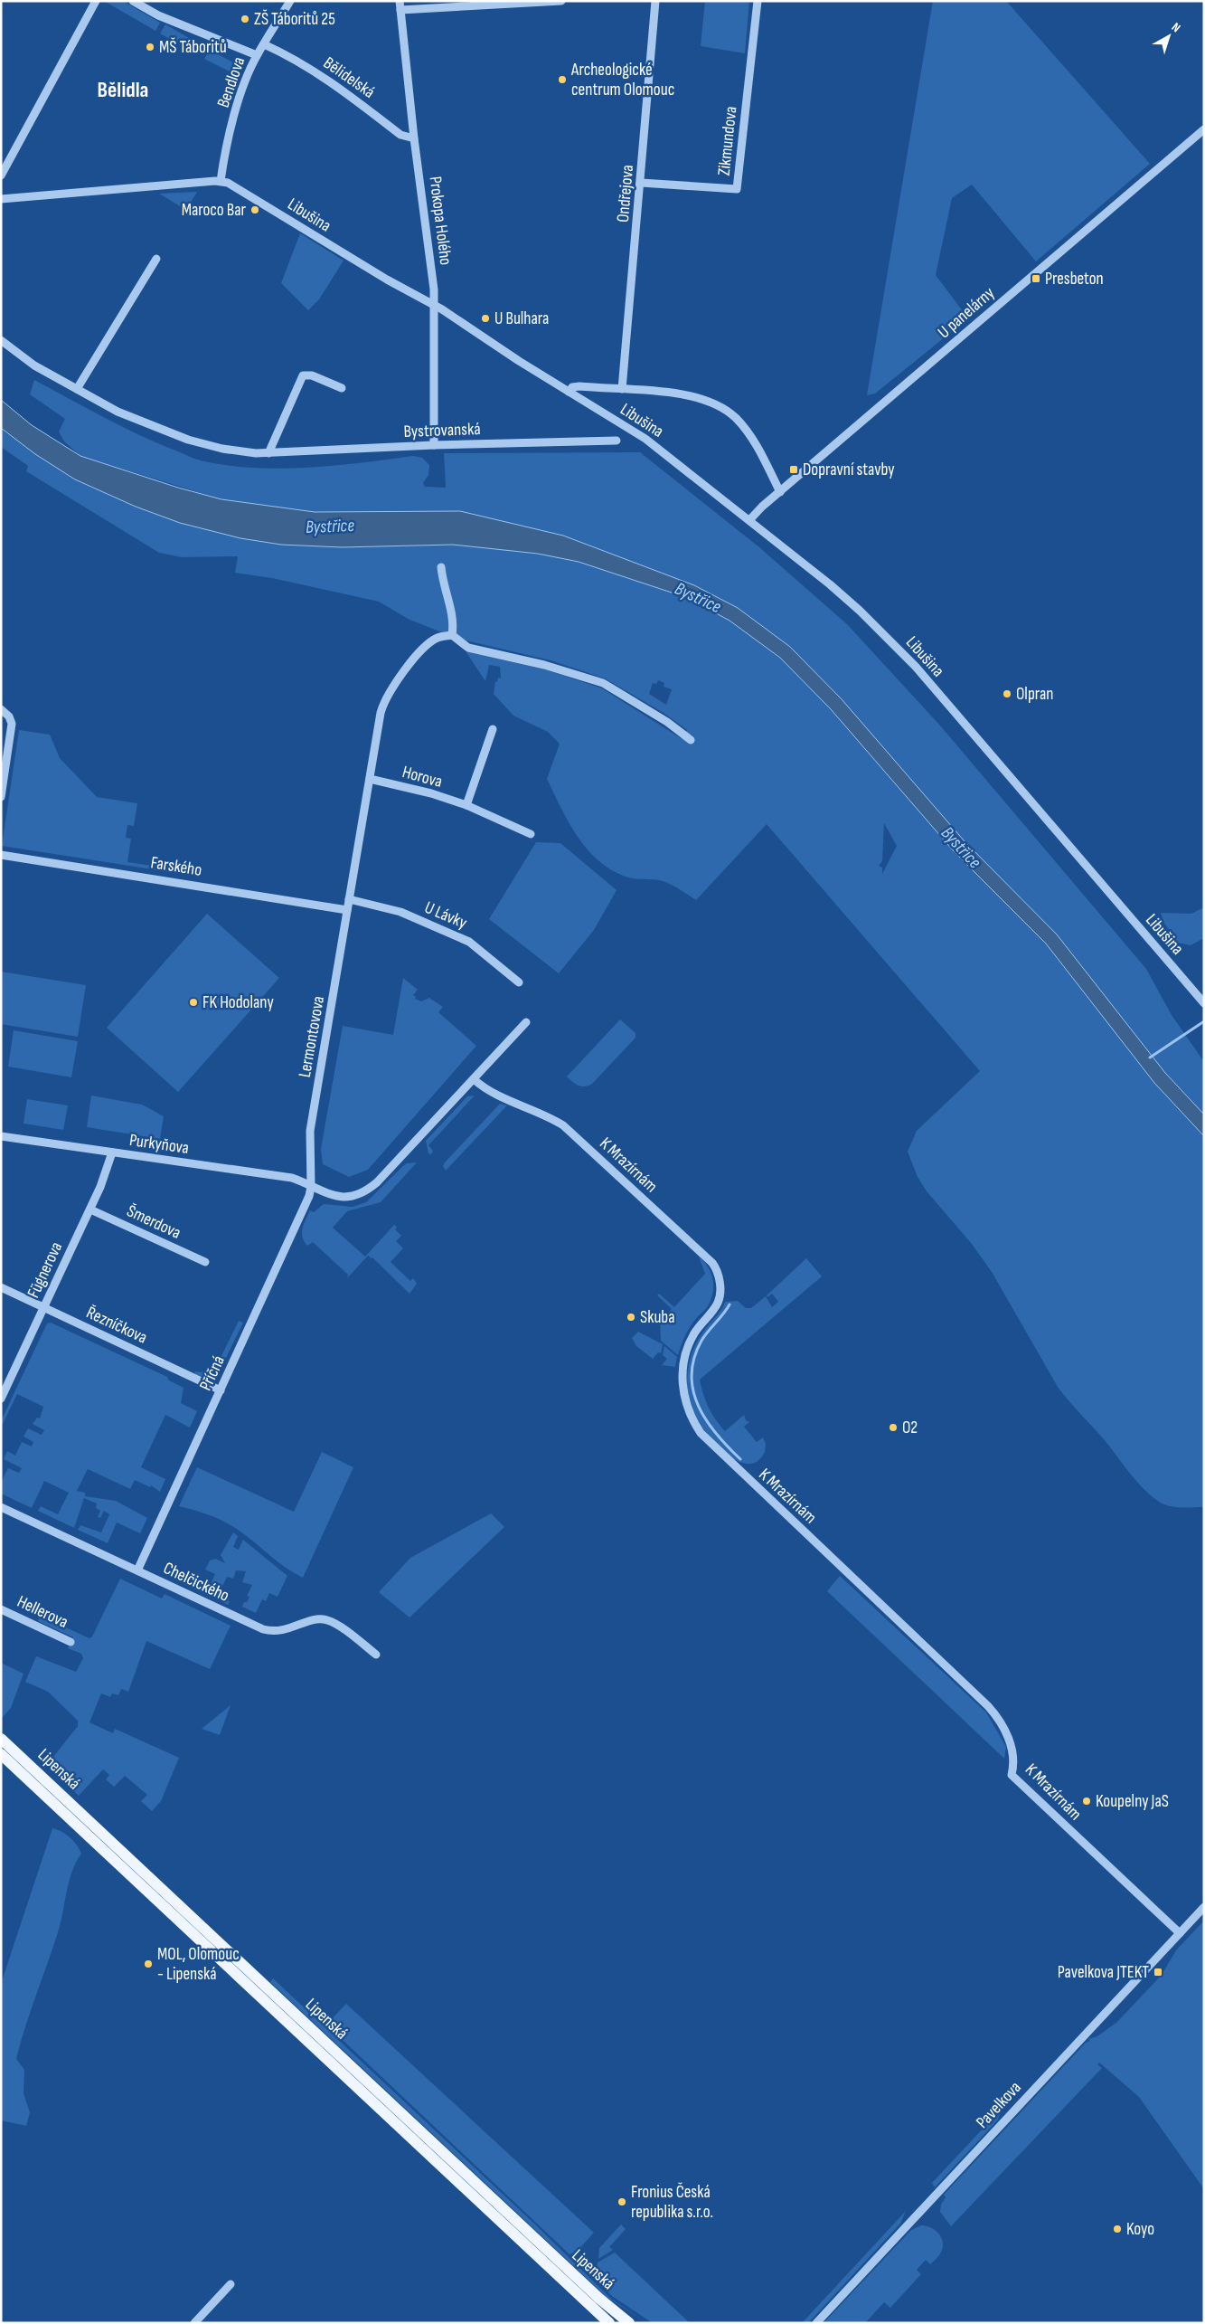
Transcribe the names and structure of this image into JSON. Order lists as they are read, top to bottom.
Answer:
{
  "streets": {
    "main road": ["Lipenská"],
    "street": [
      "Bělidelská",
      "Bendlova",
      "Zikmundova",
      "Ondřejova",
      "Libušina",
      "Prokopa Holého",
      "U panelárny",
      "Bystrovanská",
      "Horova",
      "Farského",
      "U Lávky",
      "Lermontovova",
      "Purkyňova",
      "K Mrazírnám",
      "Šmerdova",
      "Fügnerova",
      "Řezníčkova",
      "Příčná",
      "Chelčického",
      "Hellerova",
      "Pavelkova"
    ]
  },
  "crossings": [
    ["Bělidelská", "Bendlova"],
    ["Bělidelská", "Prokopa Holého"],
    ["Bendlova", "Libušina"],
    ["Zikmundova", "Ondřejova"],
    ["Ondřejova", "Libušina"],
    ["Libušina", "Prokopa Holého"],
    ["Libušina", "U panelárny"],
    ["Prokopa Holého", "Bystrovanská"],
    ["Horova", "Lermontovova"],
    ["Farského", "Lermontovova"],
    ["U Lávky", "Lermontovova"],
    ["Lermontovova", "Purkyňova"],
    ["Lermontovova", "Příčná"],
    ["Purkyňova", "Fügnerova"],
    ["Purkyňova", "Příčná"],
    ["K Mrazírnám", "Pavelkova"],
    ["Šmerdova", "Fügnerova"],
    ["Fügnerova", "Řezníčkova"],
    ["Řezníčkova", "Příčná"],
    ["Příčná", "Chelčického"]
  ],
  "districts": ["Bělidla"],
  "water": ["Bystřice"],
  "places": {
    "other": [
      "ZŠ Táboritů 25",
      "MŠ Táboritů",
      "Archeologické centrum Olomouc",
      "Maroco Bar",
      "U Bulhara",
      "Olpran",
      "FK Hodolany",
      "Skuba",
      "O2",
      "Koupelny JaS",
      "MOL, Olomouc - Lipenská",
      "Fronius Česká republika s.r.o.",
      "Koyo"
    ],
    "transit": ["Presbeton", "Dopravní stavby", "Pavelkova JTEKT"]
  },
  "north": "top right"
}
